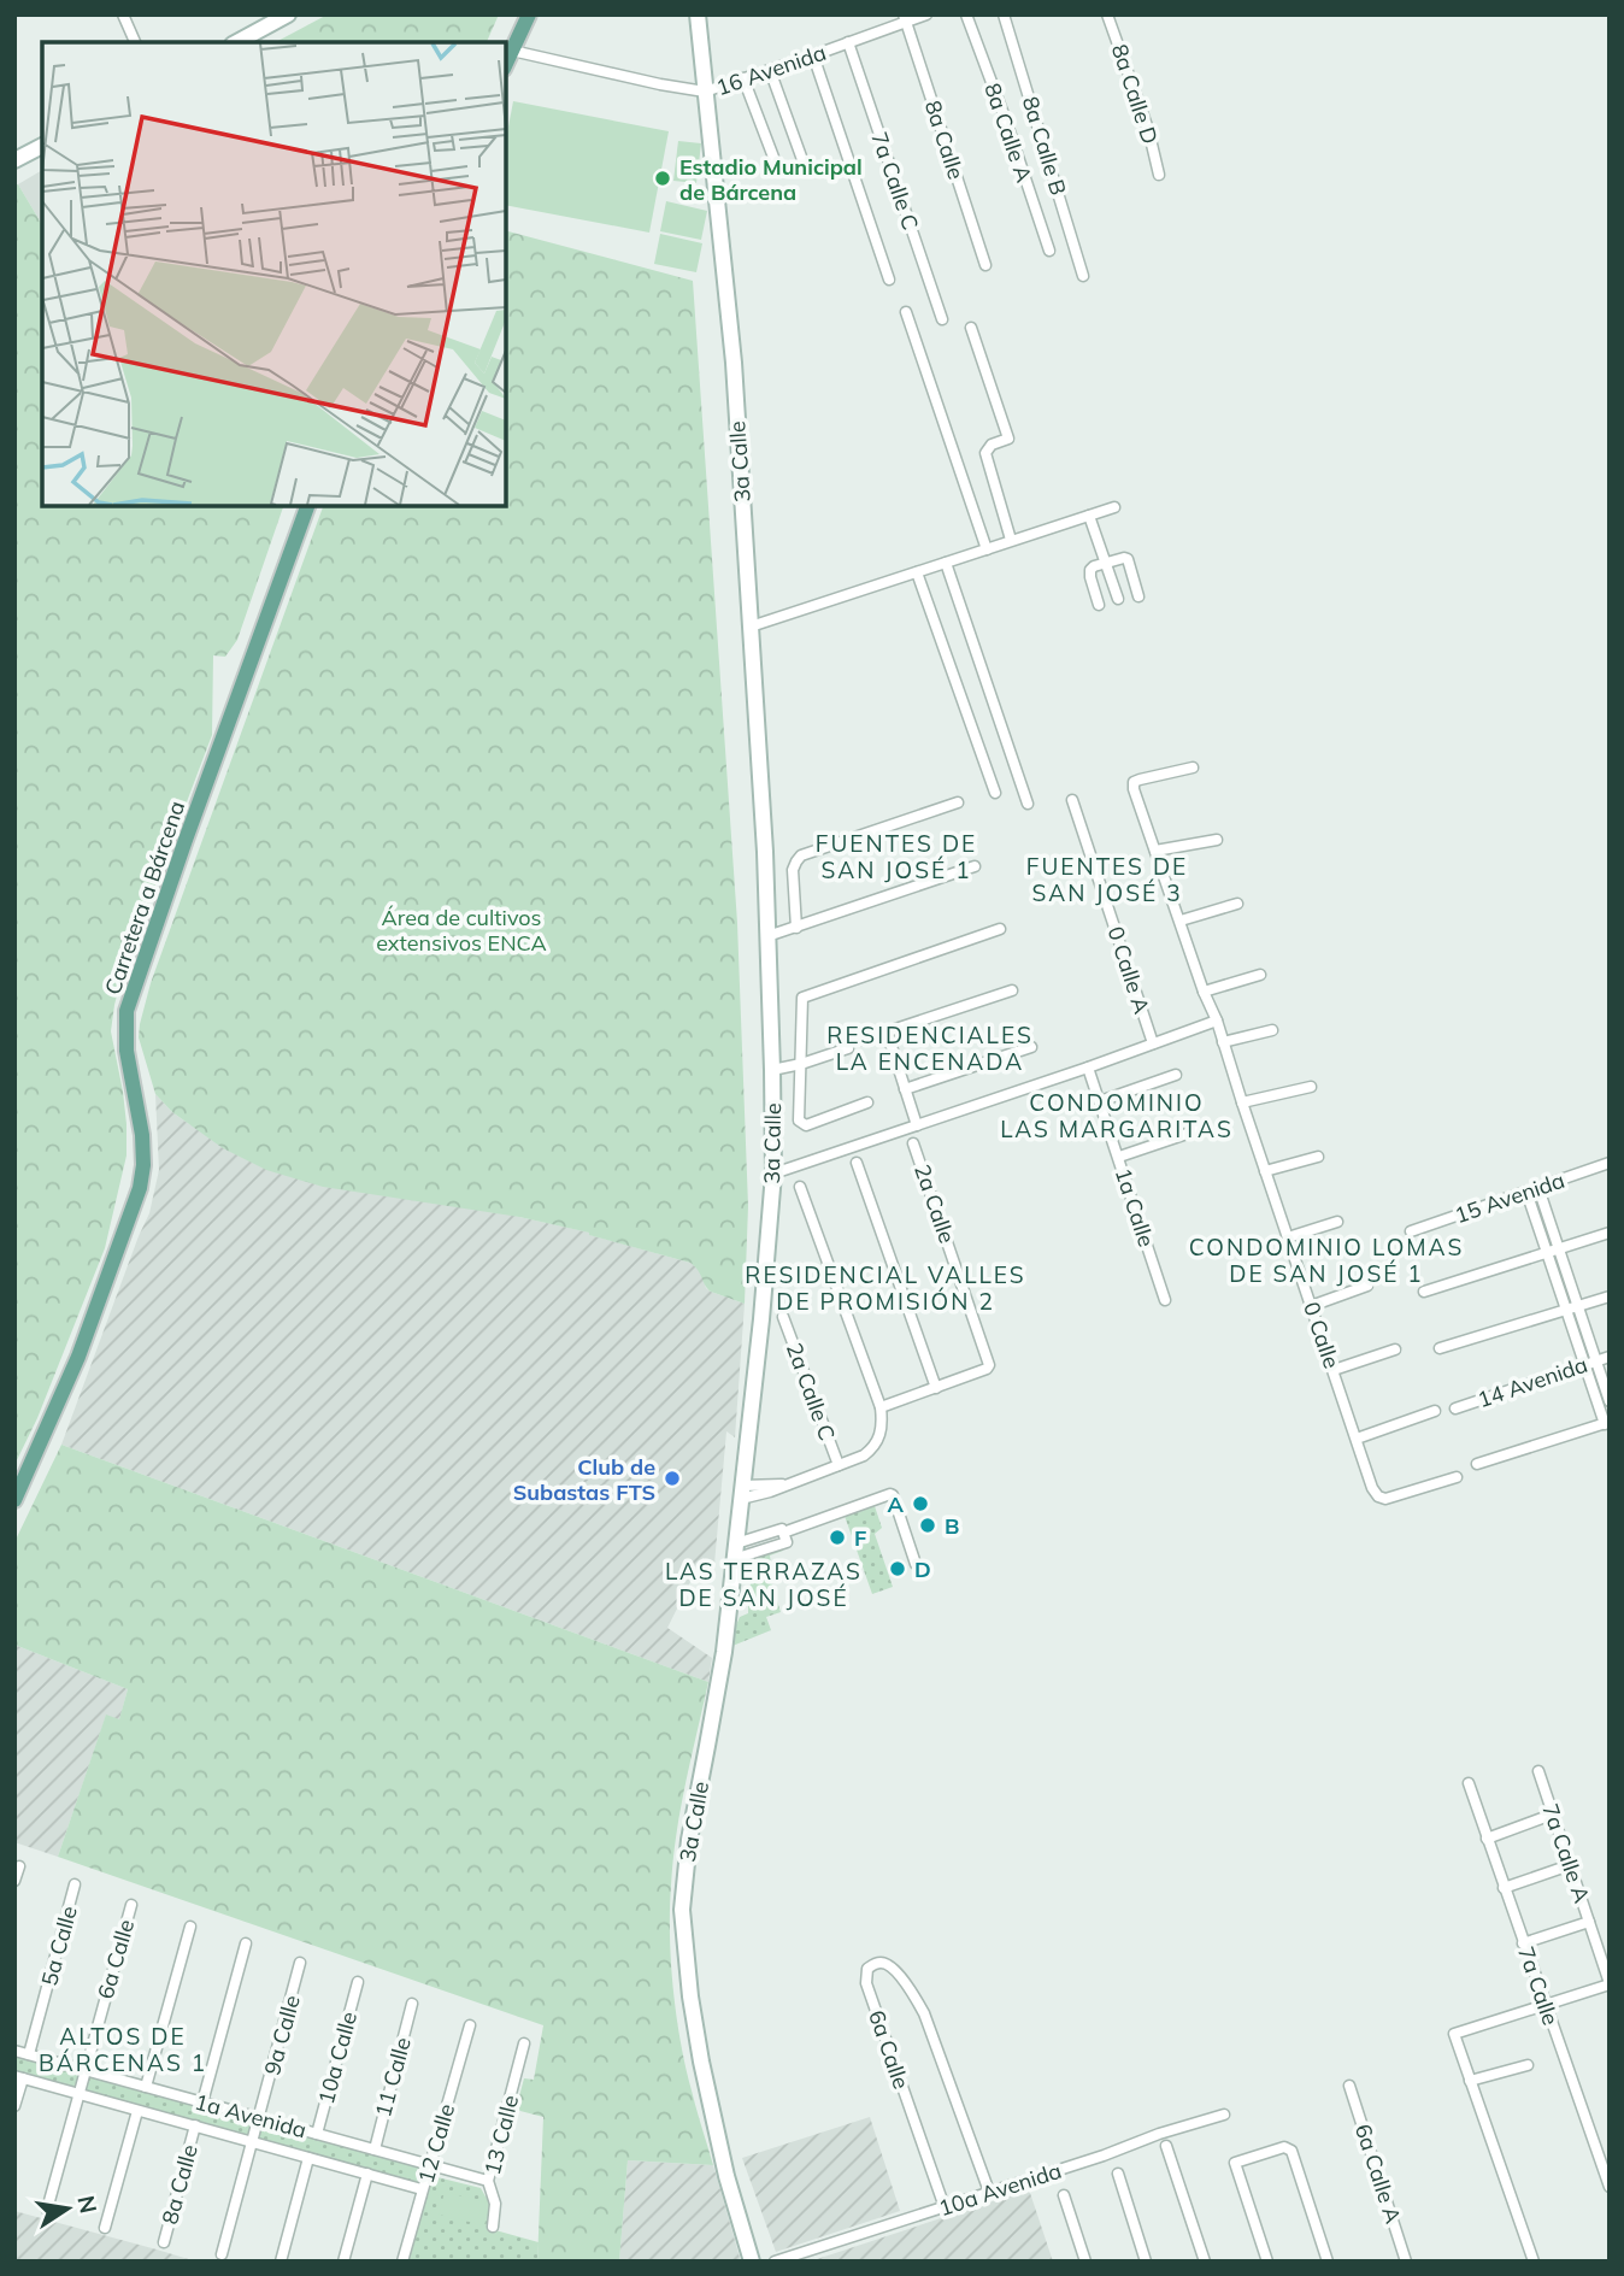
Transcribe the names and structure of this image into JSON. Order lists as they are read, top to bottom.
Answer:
{
  "streets": {
    "main road": ["3a Calle", "Carretera a Bárcena"],
    "street": [
      "16 Avenida",
      "8a Calle D",
      "8a Calle A",
      "8a Calle",
      "8a Calle B",
      "7a Calle C",
      "0 Calle A",
      "15 Avenida",
      "2a Calle",
      "1a Calle",
      "0 Calle",
      "14 Avenida",
      "2a Calle C",
      "7a Calle A",
      "5a Calle",
      "6a Calle",
      "7a Calle",
      "9a Calle",
      "10a Calle",
      "11 Calle",
      "1a Avenida",
      "13 Calle",
      "12 Calle",
      "6a Calle A",
      "10a Avenida"
    ]
  },
  "crossings": [
    ["16 Avenida", "8a Calle"],
    ["16 Avenida", "7a Calle C"],
    ["16 Avenida", "3a Calle"],
    ["8a Calle", "1a Avenida"],
    ["5a Calle", "1a Avenida"],
    ["6a Calle", "1a Avenida"],
    ["6a Calle", "10a Avenida"],
    ["9a Calle", "1a Avenida"],
    ["10a Calle", "1a Avenida"],
    ["11 Calle", "1a Avenida"],
    ["1a Avenida", "13 Calle"],
    ["1a Avenida", "12 Calle"]
  ],
  "districts": [
    "FUENTES DE SAN JOSÉ 1",
    "FUENTES DE SAN JOSÉ 3",
    "RESIDENCIALES LA ENCENADA",
    "CONDOMINIO LAS MARGARITAS",
    "CONDOMINIO LOMAS DE SAN JOSÉ 1",
    "RESIDENCIAL VALLES DE PROMISIÓN 2",
    "LAS TERRAZAS DE SAN JOSÉ",
    "ALTOS DE BÁRCENAS 1"
  ],
  "parks": ["Área de cultivos extensivos ENCA"],
  "places": [
    "Estadio Municipal de Bárcena",
    "Club de Subastas FTS",
    "A",
    "B",
    "F",
    "D"
  ],
  "north": "right"
}
